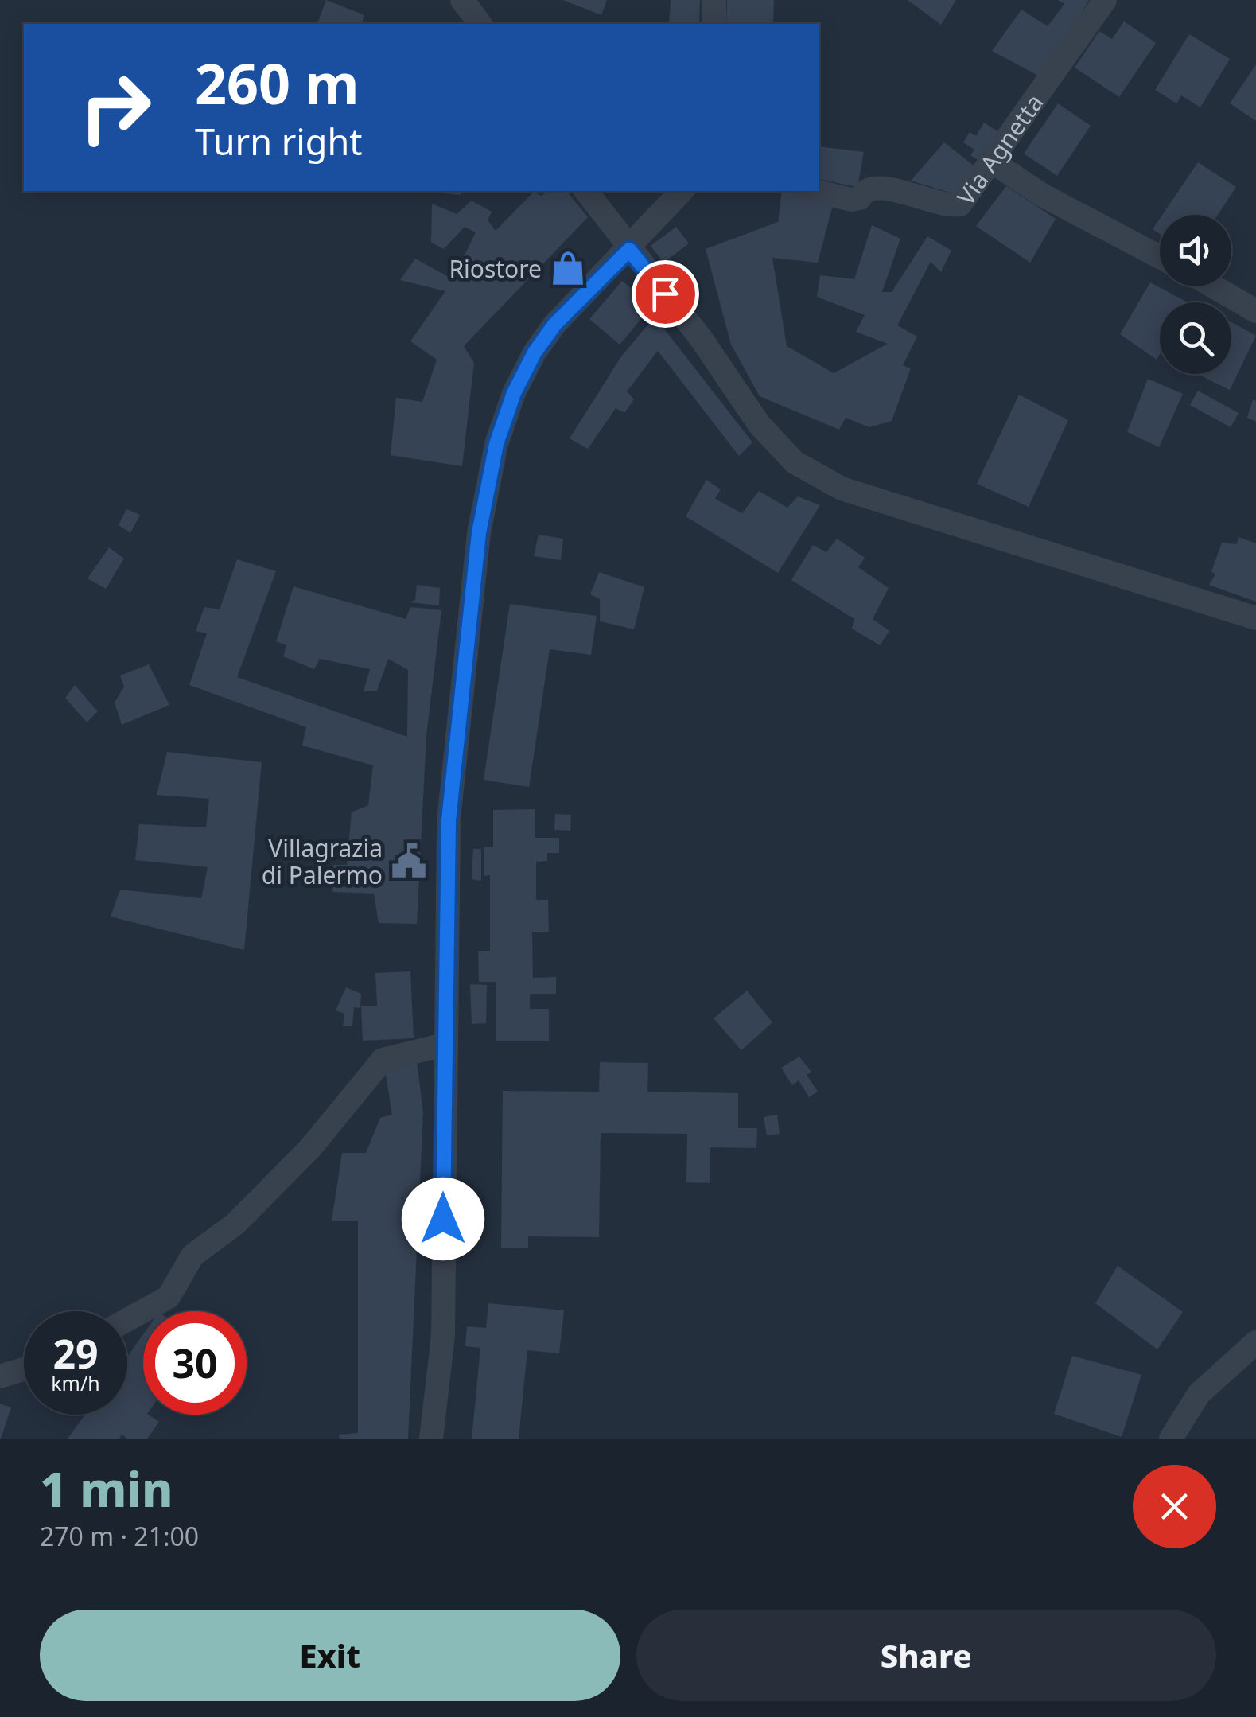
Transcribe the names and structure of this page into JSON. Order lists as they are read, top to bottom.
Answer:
{
  "streets": {
    "street": ["Via Agnetta"]
  },
  "places": {
    "shop": ["Riostore"],
    "public building": ["Villagrazia di Palermo"]
  },
  "page": {
    "turn": ["260 m", "Turn right"],
    "speed": "29 km/h",
    "limit": "30",
    "heading": ["1 min", "270 m · 21:00"],
    "buttons": ["Exit", "Share"]
  }
}
